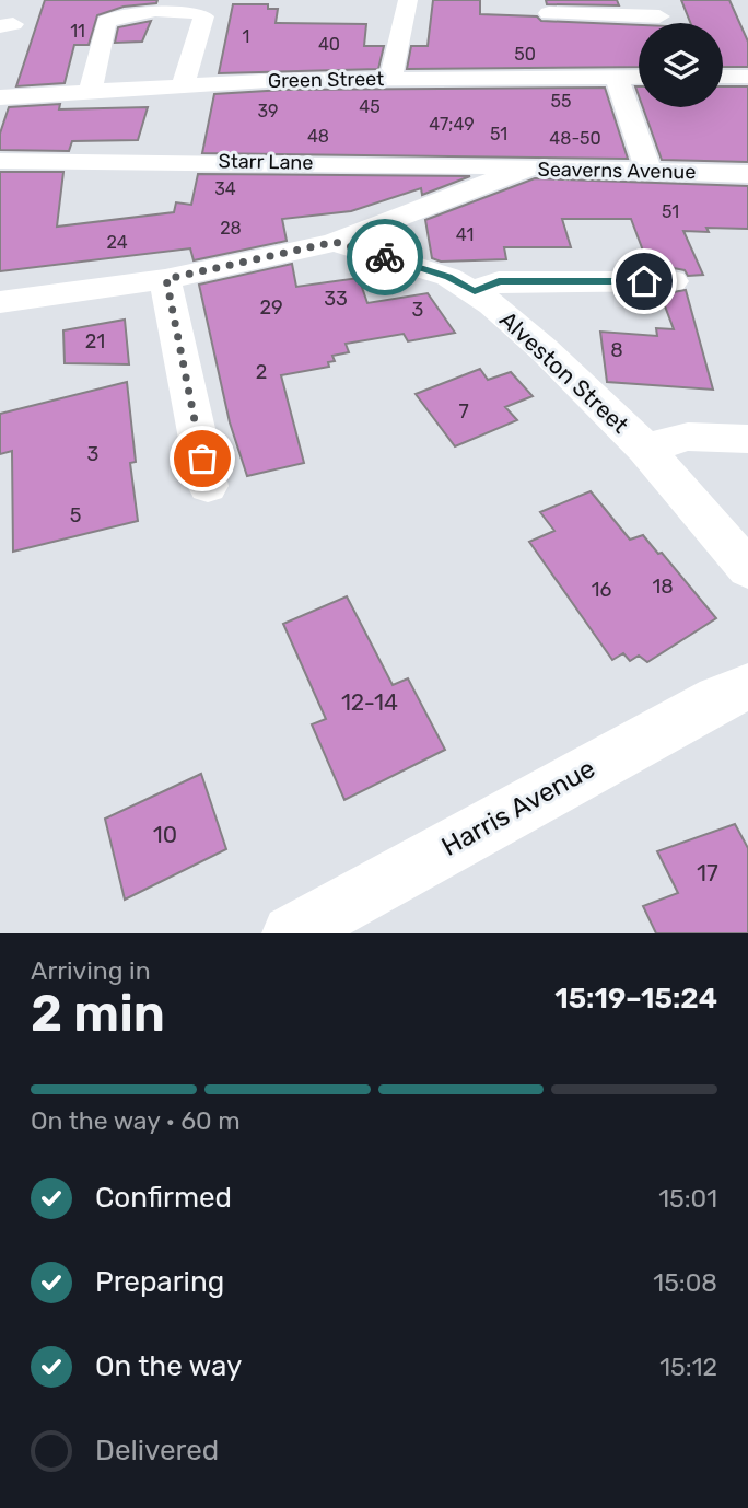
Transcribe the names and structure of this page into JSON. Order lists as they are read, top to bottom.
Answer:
{
  "streets": {
    "street": [
      "Green Street",
      "Starr Lane",
      "Seaverns Avenue",
      "Alveston Street",
      "Harris Avenue"
    ]
  },
  "crossings": [
    ["Starr Lane", "Seaverns Avenue"],
    ["Seaverns Avenue", "Alveston Street"]
  ],
  "house_numbers": [
    "11",
    "1",
    "40",
    "50",
    "55",
    "45",
    "39",
    "47;49",
    "51",
    "48",
    "48-50",
    "34",
    "51",
    "28",
    "41",
    "24",
    "33",
    "29",
    "3",
    "21",
    "8",
    "2",
    "7",
    "3",
    "5",
    "18",
    "16",
    "12-14",
    "10",
    "17"
  ],
  "page": {
    "heading": ["2 min", "Arriving in", "15:19–15:24"],
    "bar": "On the way · 60 m",
    "list": [
      ["Confirmed", "15:01"],
      ["Preparing", "15:08"],
      ["On the way", "15:12"],
      "Delivered"
    ]
  }
}
